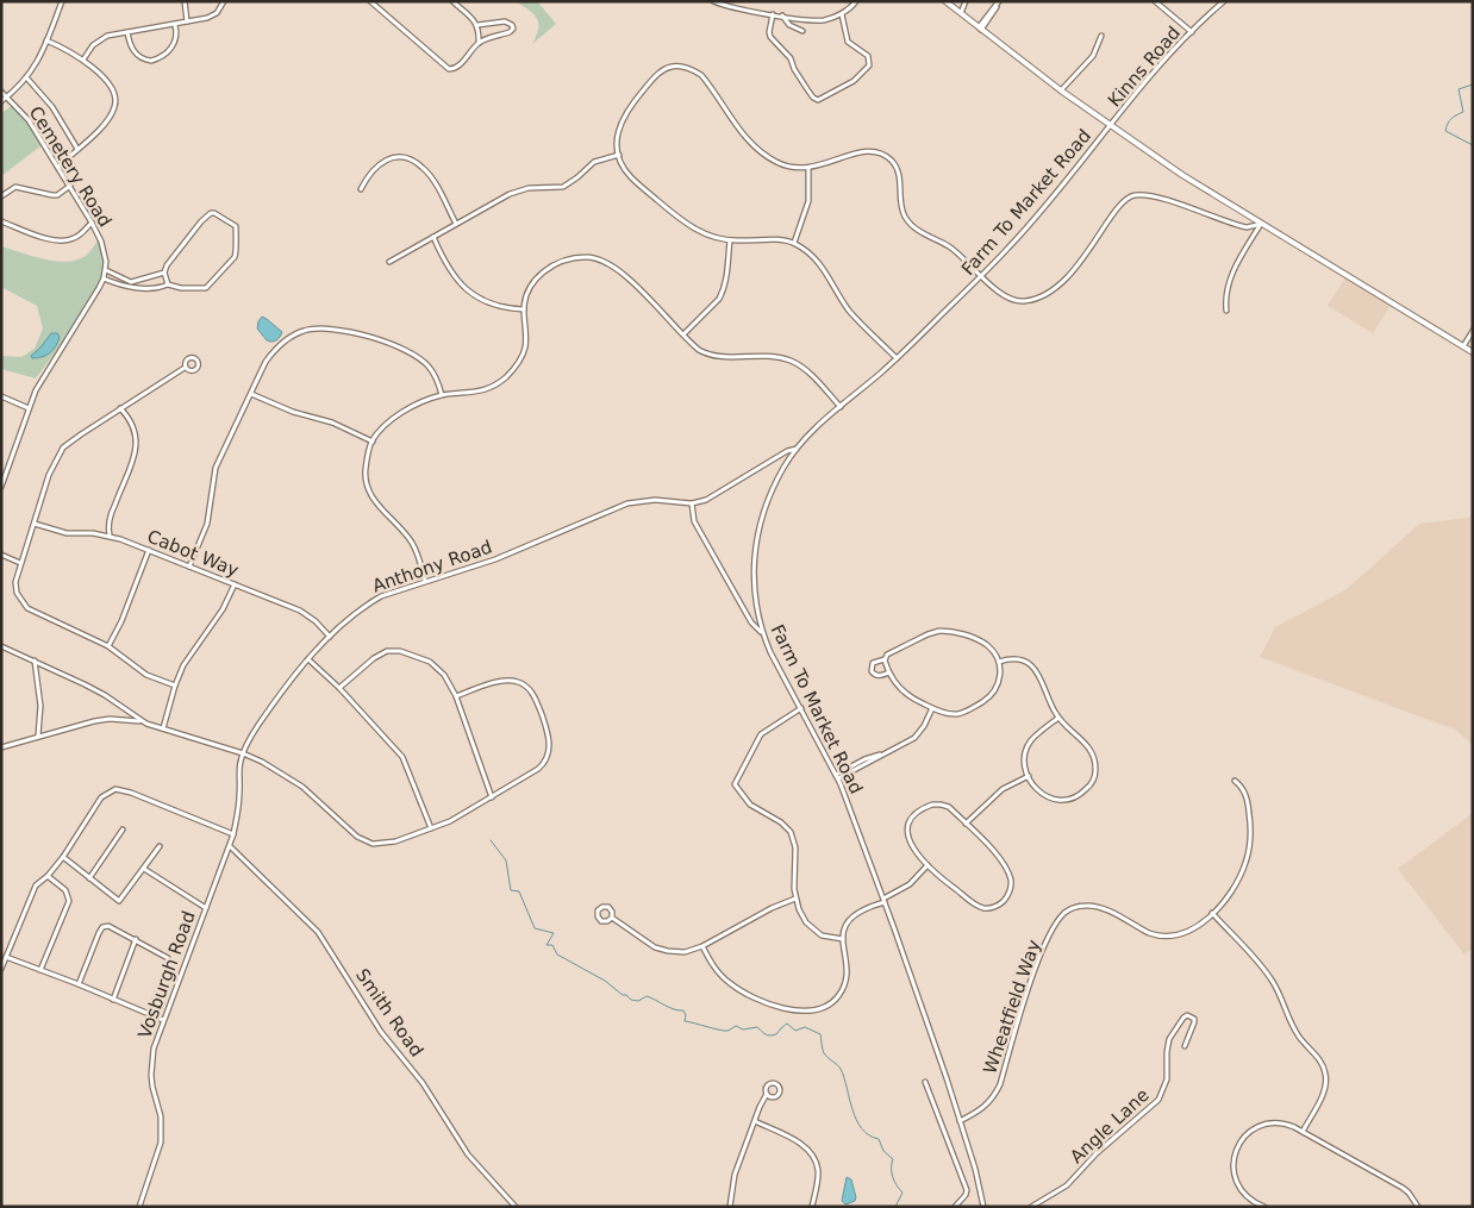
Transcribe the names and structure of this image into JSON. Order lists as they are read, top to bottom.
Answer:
{
  "streets": {
    "street": [
      "Kinns Road",
      "Cemetery Road",
      "Farm To Market Road",
      "Cabot Way",
      "Anthony Road",
      "Vosburgh Road",
      "Wheatfield Way",
      "Smith Road",
      "Angle Lane"
    ]
  },
  "crossings": [
    ["Kinns Road", "Farm To Market Road"],
    ["Farm To Market Road", "Anthony Road"],
    ["Farm To Market Road", "Wheatfield Way"],
    ["Cabot Way", "Anthony Road"],
    ["Anthony Road", "Vosburgh Road"],
    ["Vosburgh Road", "Smith Road"]
  ]
}
